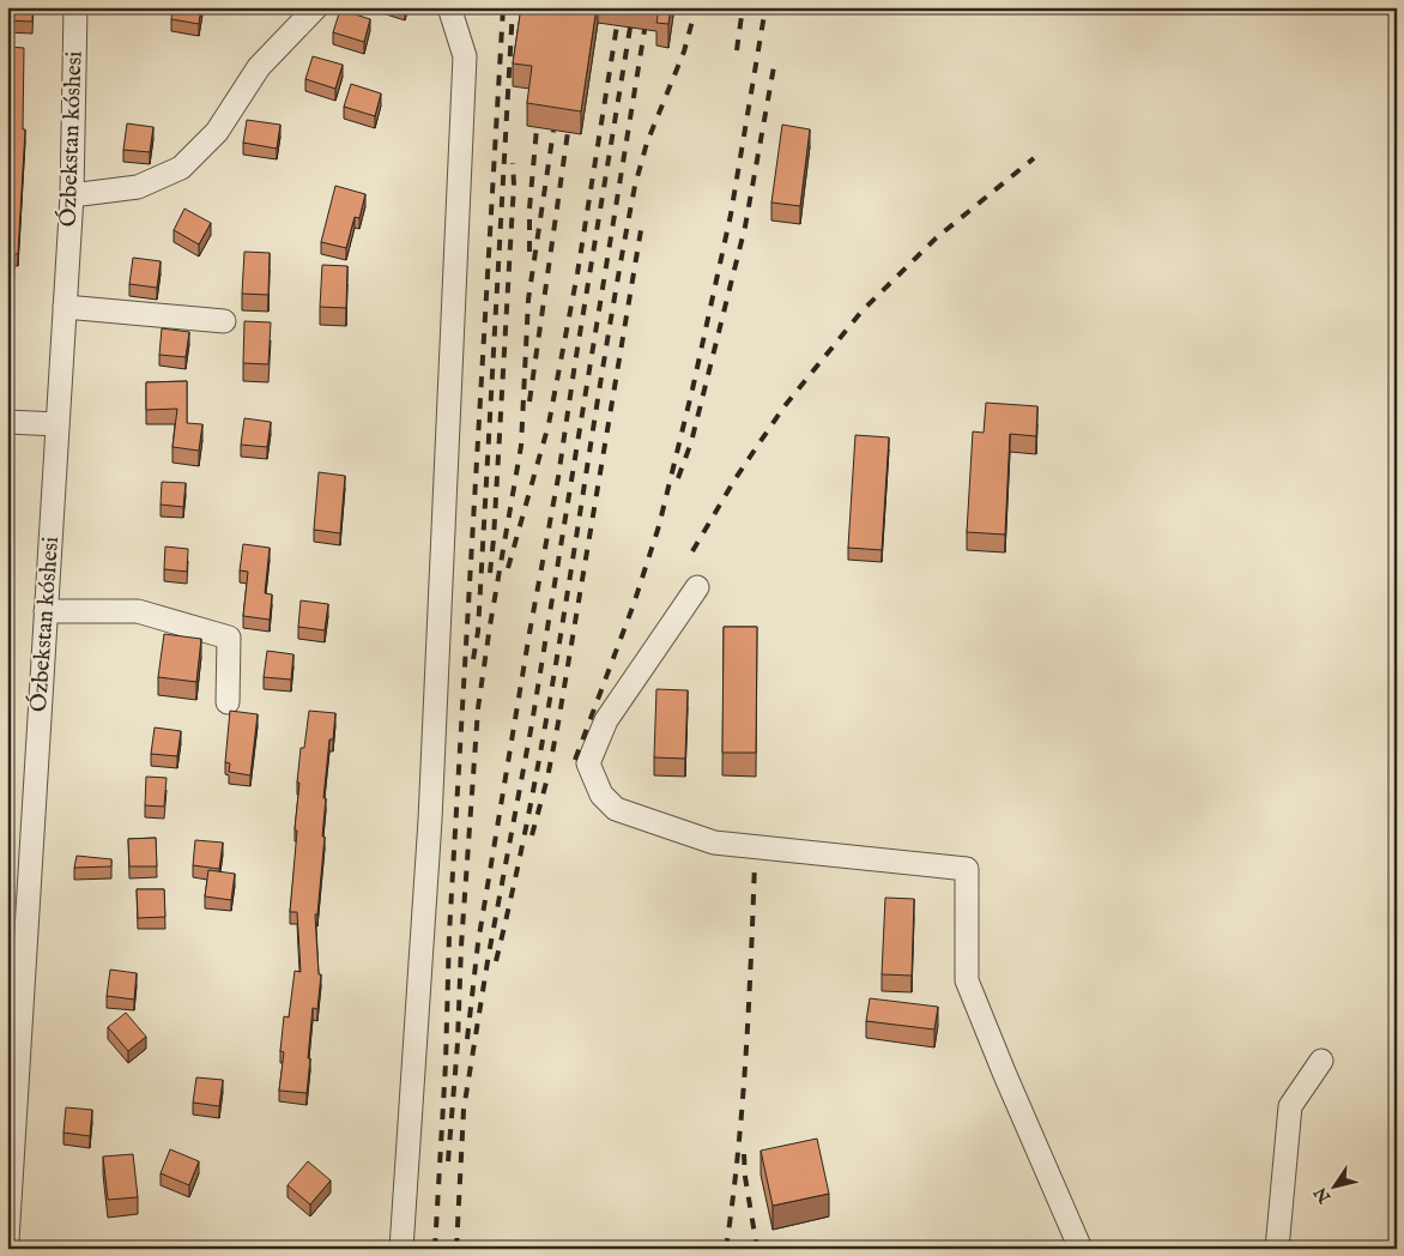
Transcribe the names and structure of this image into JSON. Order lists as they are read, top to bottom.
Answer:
{
  "streets": {
    "street": ["Ózbekstan kóshesi"]
  },
  "north": "bottom left"
}
